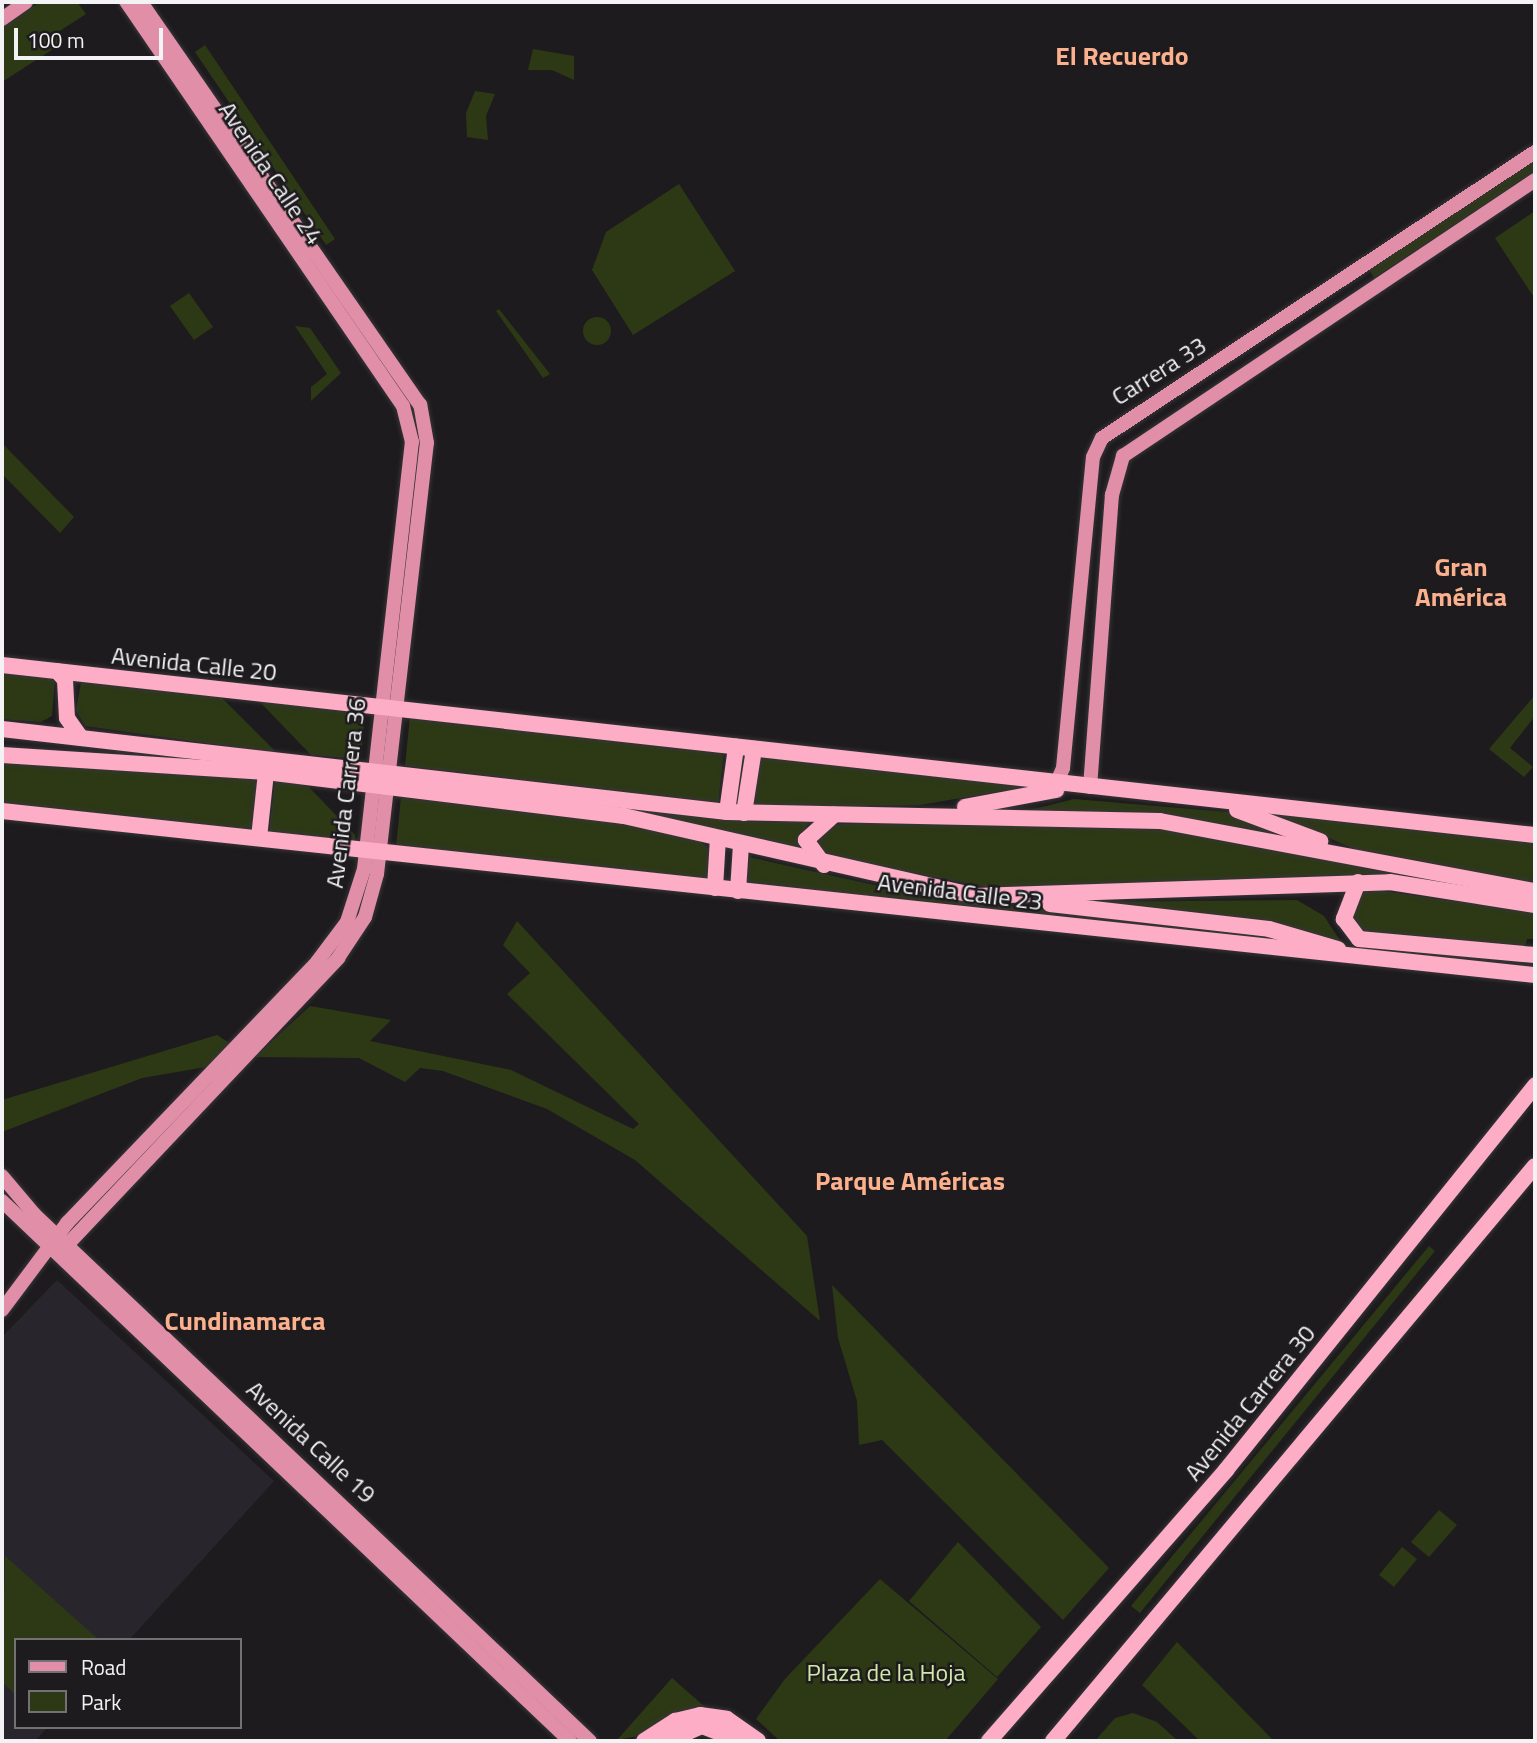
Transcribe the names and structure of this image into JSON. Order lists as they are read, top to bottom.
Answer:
{
  "streets": {
    "highway": ["Avenida Calle 20", "Avenida Calle 23", "Avenida Carrera 30"],
    "main road": [
      "Avenida Calle 24",
      "Carrera 33",
      "Avenida Carrera 36",
      "Avenida Calle 19"
    ]
  },
  "crossings": [
    ["Avenida Calle 24", "Avenida Carrera 36"],
    ["Avenida Calle 20", "Avenida Carrera 36"],
    ["Avenida Carrera 36", "Avenida Calle 23"],
    ["Avenida Carrera 36", "Avenida Calle 19"]
  ],
  "districts": [
    "El Recuerdo",
    "Gran América",
    "Parque Américas",
    "Cundinamarca"
  ],
  "parks": ["Plaza de la Hoja"],
  "legend": ["Road", "Park"],
  "scale_bar": "100 m"
}
